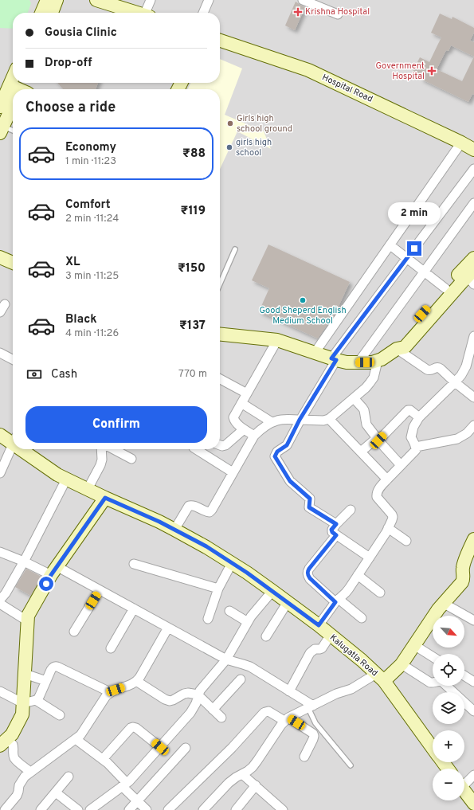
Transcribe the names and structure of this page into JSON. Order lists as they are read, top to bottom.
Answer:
{
  "streets": {
    "street": ["Hospital Road", "Kalugatla Road"]
  },
  "places": {
    "health": ["Krishna Hospital", "Government Hospital"],
    "other": ["Girls high school ground", "girls high school", "Good Sheperd English Medium School"]
  },
  "north": "bottom right",
  "page": {
    "banner": ["Gousia Clinic", "Drop-off"],
    "heading": "Choose a ride",
    "list": [
      {
        "name": "Economy",
        "note": "1 min · 11:23",
        "value": "₹88"
      },
      {
        "name": "Comfort",
        "note": "2 min · 11:24",
        "value": "₹119"
      },
      {
        "name": "XL",
        "note": "3 min · 11:25",
        "value": "₹150"
      },
      {
        "name": "Black",
        "note": "4 min · 11:26",
        "value": "₹137"
      }
    ],
    "bubble": "2 min",
    "pay": ["Cash", "770 m"],
    "buttons": "Confirm",
    "map_buttons": ["+", "−"]
  }
}
